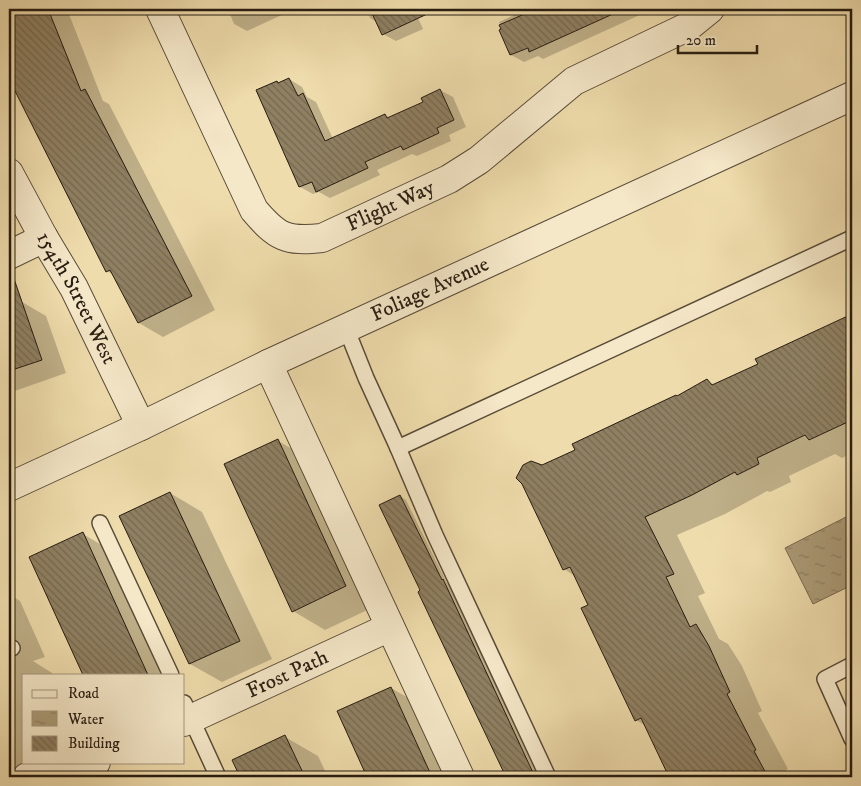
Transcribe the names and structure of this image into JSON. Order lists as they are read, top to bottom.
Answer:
{
  "streets": {
    "street": [
      "Flight Way",
      "Foliage Avenue",
      "154th Street West",
      "Frost Path"
    ]
  },
  "crossings": [
    ["Foliage Avenue", "154th Street West"]
  ],
  "legend": ["Road", "Water", "Building"],
  "scale_bar": "20 m"
}
